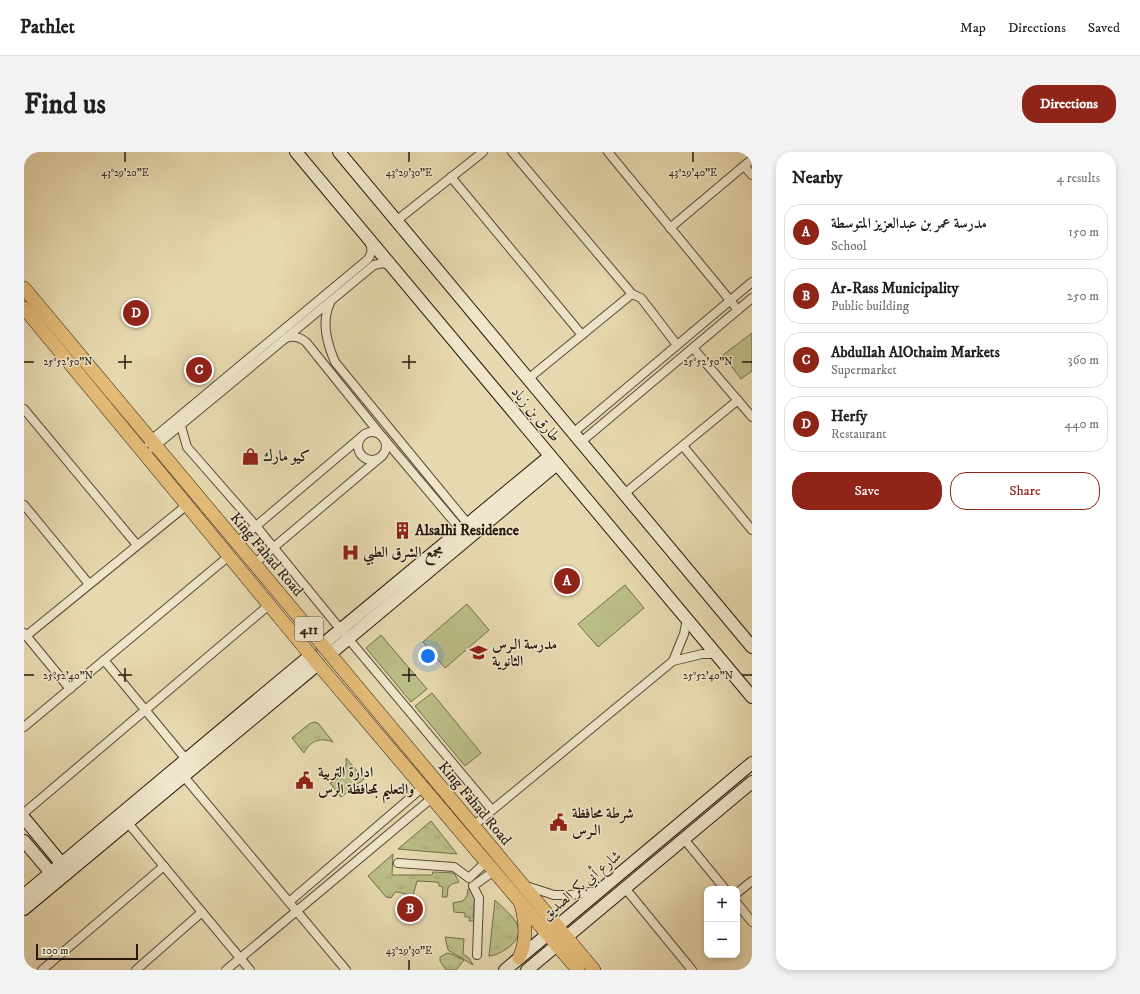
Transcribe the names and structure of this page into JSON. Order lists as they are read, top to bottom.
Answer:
{
  "streets": {
    "main road": ["King Fahad Road", "411"],
    "street": ["طارق بن زياد", "شارع أبي بكر الصديق"]
  },
  "crossings": [
    ["King Fahad Road", "شارع أبي بكر الصديق"]
  ],
  "places": {
    "shop": ["كيو مارك"],
    "building": ["Alsalhi Residence"],
    "hospital": ["مجمع الشرق الطبي"],
    "school or university": ["مدرسة الـرس الثانوية"],
    "public building": ["ادارة التربية والتعليم بمحافظة الرس", "شرطة محافظة الـرس"]
  },
  "scale_bar": "100 m",
  "page": {
    "header": "Pathlet",
    "nav": ["Map", "Directions", "Saved"],
    "buttons": [
      "Directions",
      ["Save", "Share"]
    ],
    "title": "Find us",
    "heading": ["Nearby", "4 results"],
    "list": [
      {
        "mark": "A",
        "name": "مدرسة عمر بن عبدالعزيز المتوسطة",
        "note": "School",
        "value": "150 m"
      },
      {
        "mark": "B",
        "name": "Ar-Rass Municipality",
        "note": "Public building",
        "value": "250 m"
      },
      {
        "mark": "C",
        "name": "Abdullah AlOthaim Markets",
        "note": "Supermarket",
        "value": "360 m"
      },
      {
        "mark": "D",
        "name": "Herfy",
        "note": "Restaurant",
        "value": "440 m"
      }
    ],
    "pins": [
      "D",
      "C",
      "A",
      "B"
    ],
    "map_buttons": ["+", "−"],
    "scale": "100 m"
  },
  "coordinates": [
    "43°29'20\"E",
    "43°29'30\"E",
    "43°29'40\"E",
    "25°52'50\"N",
    "25°52'40\"N"
  ]
}
